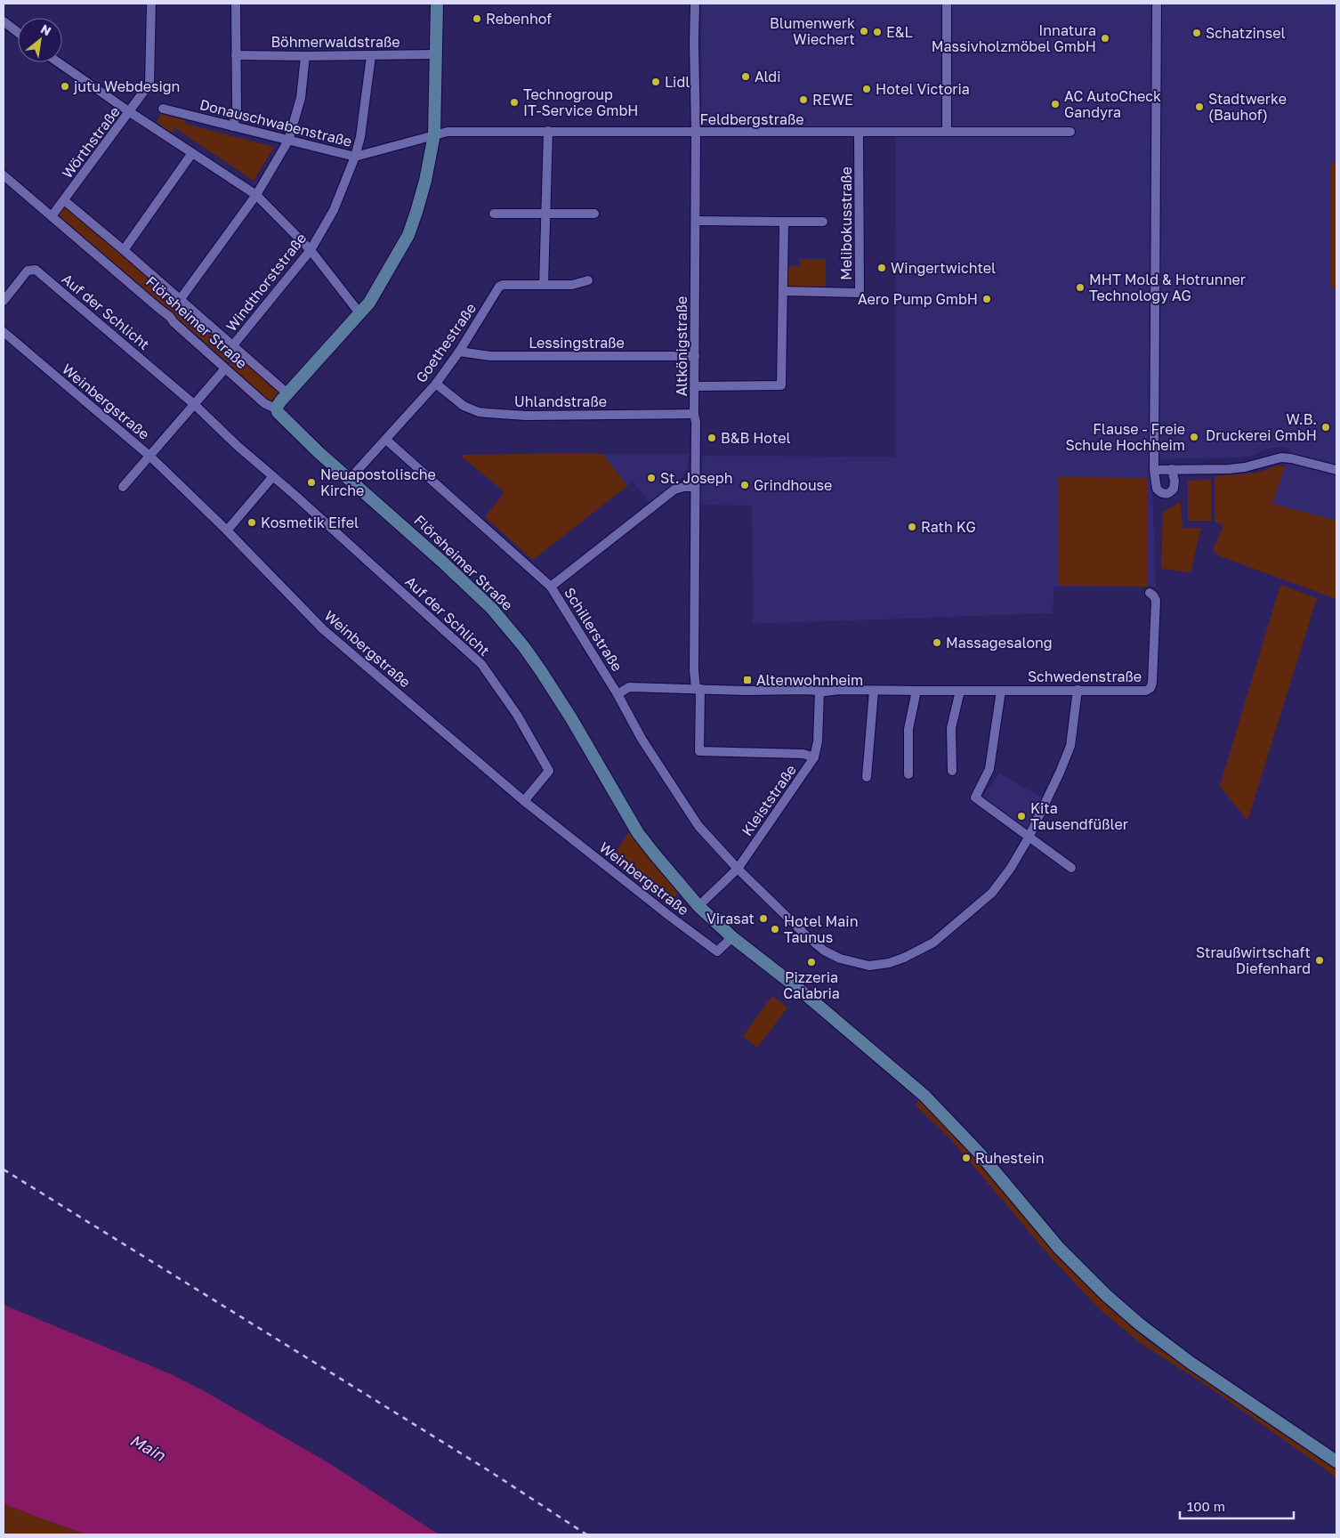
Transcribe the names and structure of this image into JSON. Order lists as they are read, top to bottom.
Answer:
{
  "streets": {
    "main road": ["Flörsheimer Straße"],
    "street": [
      "Böhmerwaldstraße",
      "Feldbergstraße",
      "Donauschwabenstraße",
      "Wörthstraße",
      "Melibokusstraße",
      "Windthorststraße",
      "Auf der Schlicht",
      "Goethestraße",
      "Lessingstraße",
      "Altkönigstraße",
      "Weinbergstraße",
      "Uhlandstraße",
      "Schillerstraße",
      "Schwedenstraße",
      "Kleiststraße"
    ]
  },
  "crossings": [
    ["Böhmerwaldstraße", "Windthorststraße"],
    ["Feldbergstraße", "Donauschwabenstraße"],
    ["Feldbergstraße", "Melibokusstraße"],
    ["Feldbergstraße", "Altkönigstraße"],
    ["Donauschwabenstraße", "Windthorststraße"],
    ["Wörthstraße", "Flörsheimer Straße"],
    ["Melibokusstraße", "Altkönigstraße"],
    ["Windthorststraße", "Flörsheimer Straße"],
    ["Auf der Schlicht", "Weinbergstraße"],
    ["Flörsheimer Straße", "Goethestraße"],
    ["Flörsheimer Straße", "Weinbergstraße"],
    ["Flörsheimer Straße", "Kleiststraße"],
    ["Goethestraße", "Lessingstraße"],
    ["Goethestraße", "Uhlandstraße"],
    ["Goethestraße", "Schillerstraße"],
    ["Lessingstraße", "Altkönigstraße"],
    ["Altkönigstraße", "Uhlandstraße"],
    ["Altkönigstraße", "Schwedenstraße"],
    ["Schillerstraße", "Schwedenstraße"],
    ["Schillerstraße", "Kleiststraße"],
    ["Schwedenstraße", "Kleiststraße"]
  ],
  "water": ["Main"],
  "places": {
    "other": [
      "Rebenhof",
      "Blumenwerk Wiechert",
      "E&L",
      "Schatzinsel",
      "Innatura Massivholzmöbel GmbH",
      "Aldi",
      "Lidl",
      "jutu Webdesign",
      "Hotel Victoria",
      "REWE",
      "Technogroup IT-Service GmbH",
      "AC AutoCheck Gandyra",
      "Stadtwerke (Bauhof)",
      "Wingertwichtel",
      "MHT Mold & Hotrunner Technology AG",
      "Aero Pump GmbH",
      "W.B. Druckerei GmbH",
      "Flause - Freie Schule Hochheim",
      "B&B Hotel",
      "St. Joseph",
      "Neuapostolische Kirche",
      "Grindhouse",
      "Kosmetik Eifel",
      "Rath KG",
      "Massagesalong",
      "Kita Tausendfüßler",
      "Virasat",
      "Hotel Main Taunus",
      "Straußwirtschaft Diefenhard",
      "Pizzeria Calabria",
      "Ruhestein"
    ],
    "transit": ["Altenwohnheim"]
  },
  "scale_bar": "100 m",
  "north": "top right"
}
